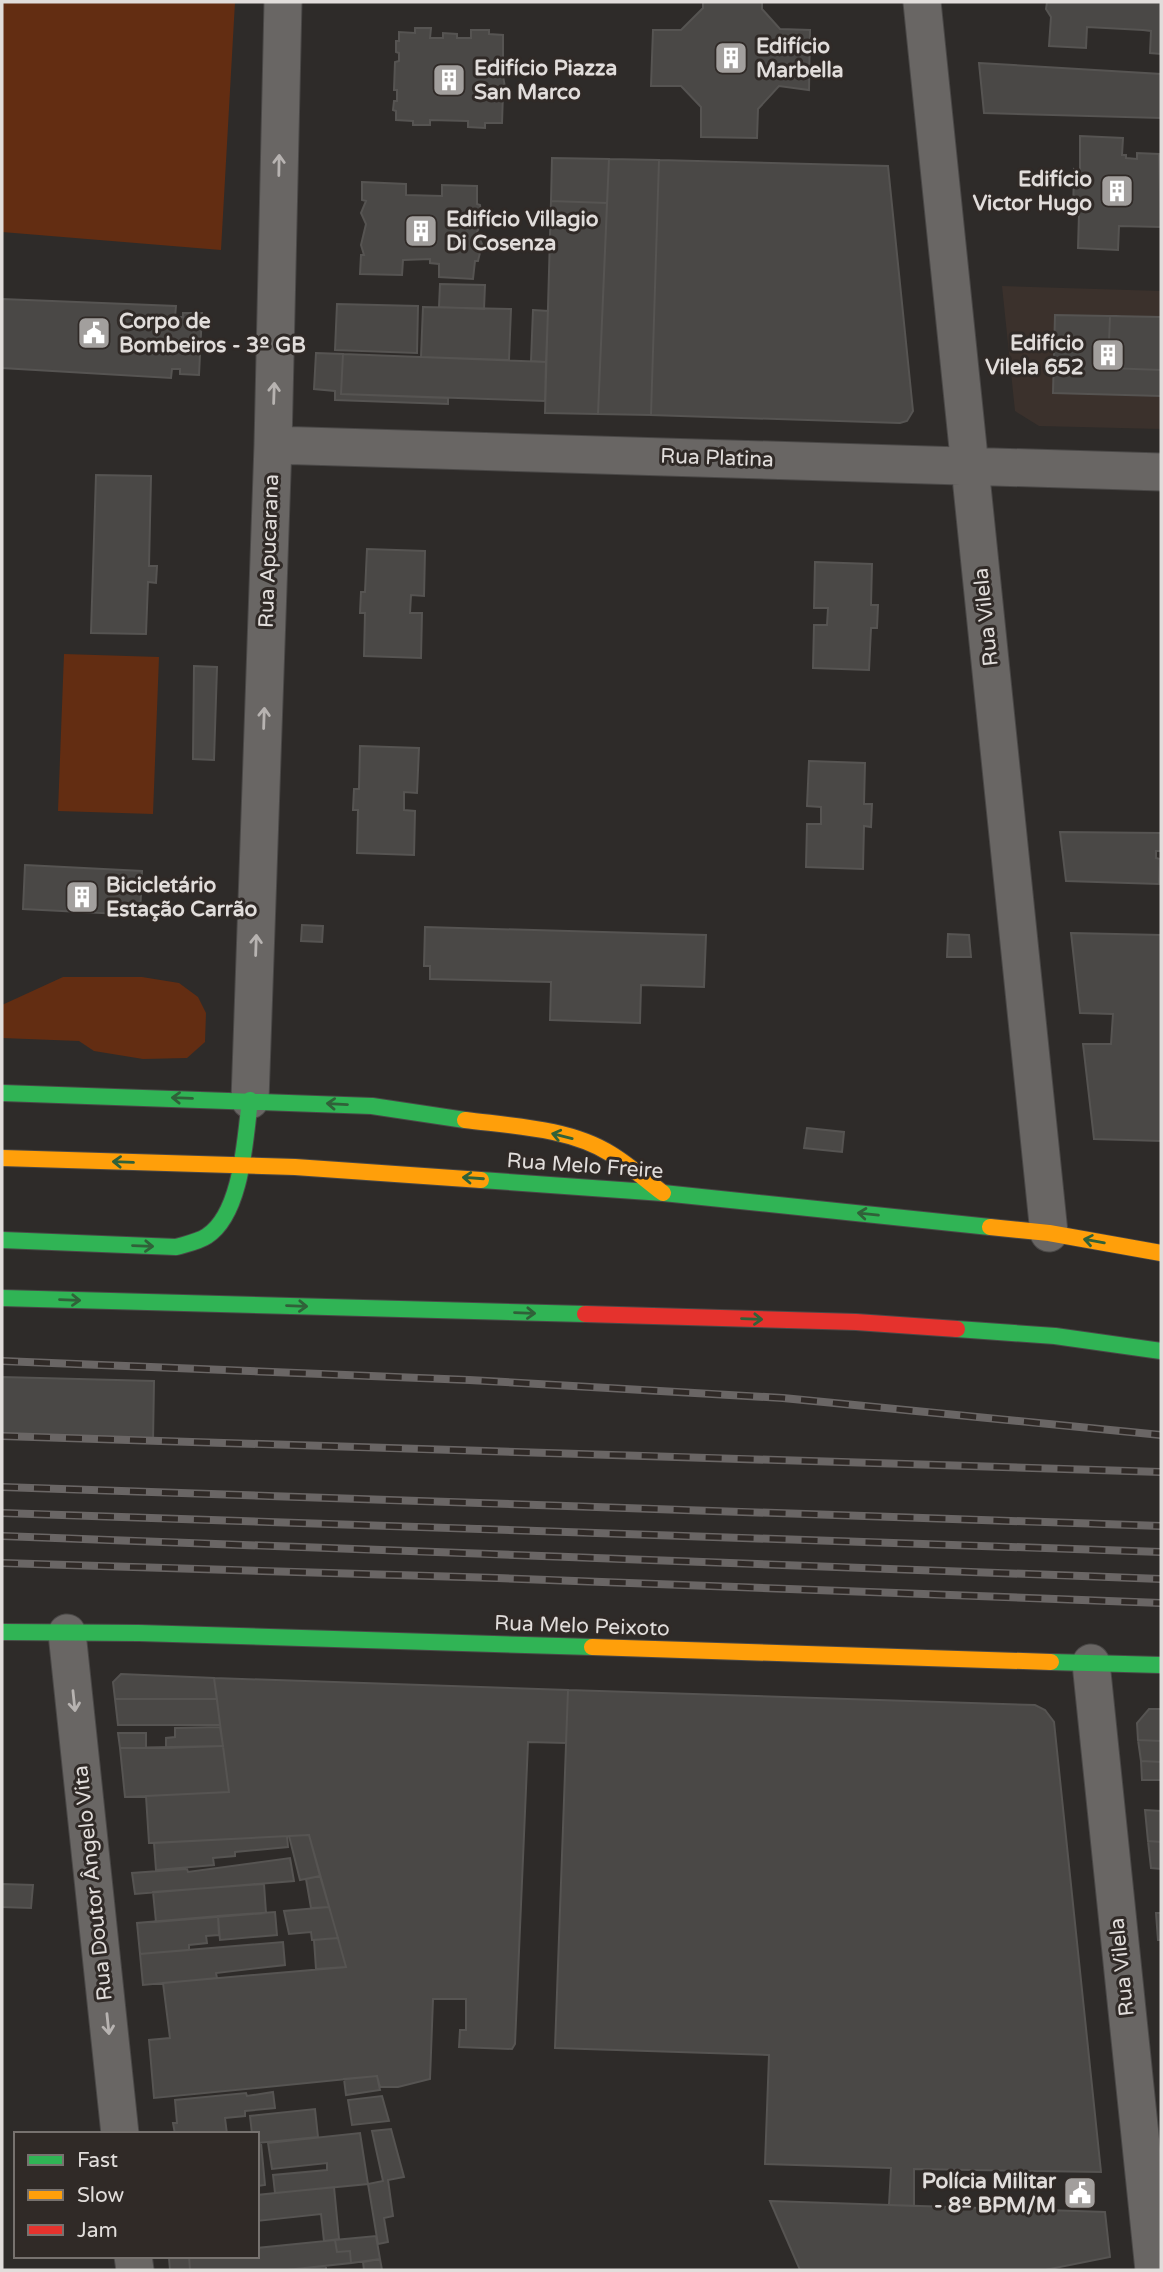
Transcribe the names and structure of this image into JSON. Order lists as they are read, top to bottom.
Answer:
{
  "streets": {
    "main road": ["Rua Melo Freire", "Rua Melo Peixoto"],
    "street": [
      "Rua Platina",
      "Rua Apucarana",
      "Rua Vilela",
      "Rua Doutor Ângelo Vita"
    ]
  },
  "crossings": [
    ["Rua Platina", "Rua Apucarana"],
    ["Rua Platina", "Rua Vilela"],
    ["Rua Vilela", "Rua Melo Freire"],
    ["Rua Vilela", "Rua Melo Peixoto"],
    ["Rua Melo Peixoto", "Rua Doutor Ângelo Vita"]
  ],
  "one_way": ["Rua Apucarana", "Rua Doutor Ângelo Vita"],
  "places": {
    "building": [
      "Edifício Marbella",
      "Edifício Piazza San Marco",
      "Edifício Victor Hugo",
      "Edifício Villagio Di Cosenza",
      "Edifício Vilela 652",
      "Bicicletário Estação Carrão"
    ],
    "public building": ["Corpo de Bombeiros - 3º GB", "Polícia Militar - 8º BPM/M"]
  },
  "legend": ["Fast", "Slow", "Jam"]
}
